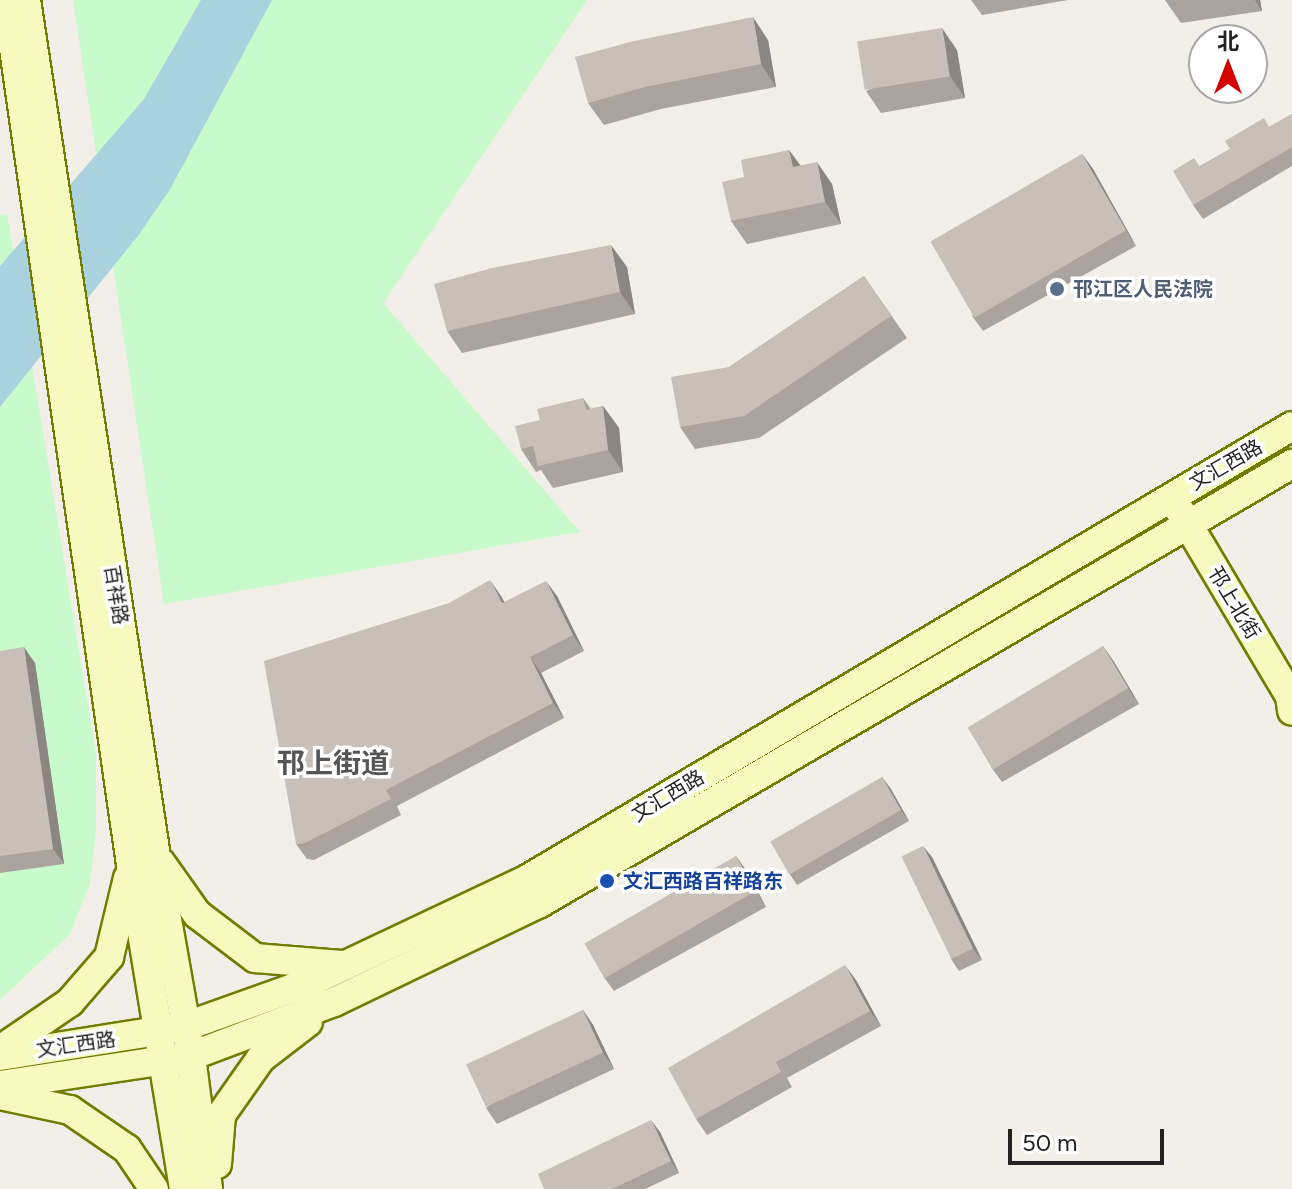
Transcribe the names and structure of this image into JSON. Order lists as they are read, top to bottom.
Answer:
{
  "streets": {
    "main road": ["文汇西路", "百祥路", "邗上北街"]
  },
  "crossings": [
    ["文汇西路", "百祥路"],
    ["文汇西路", "邗上北街"]
  ],
  "districts": ["邗上街道"],
  "places": ["邗江区人民法院", "文汇西路百祥路东"],
  "scale_bar": "50 m",
  "north": "top"
}
